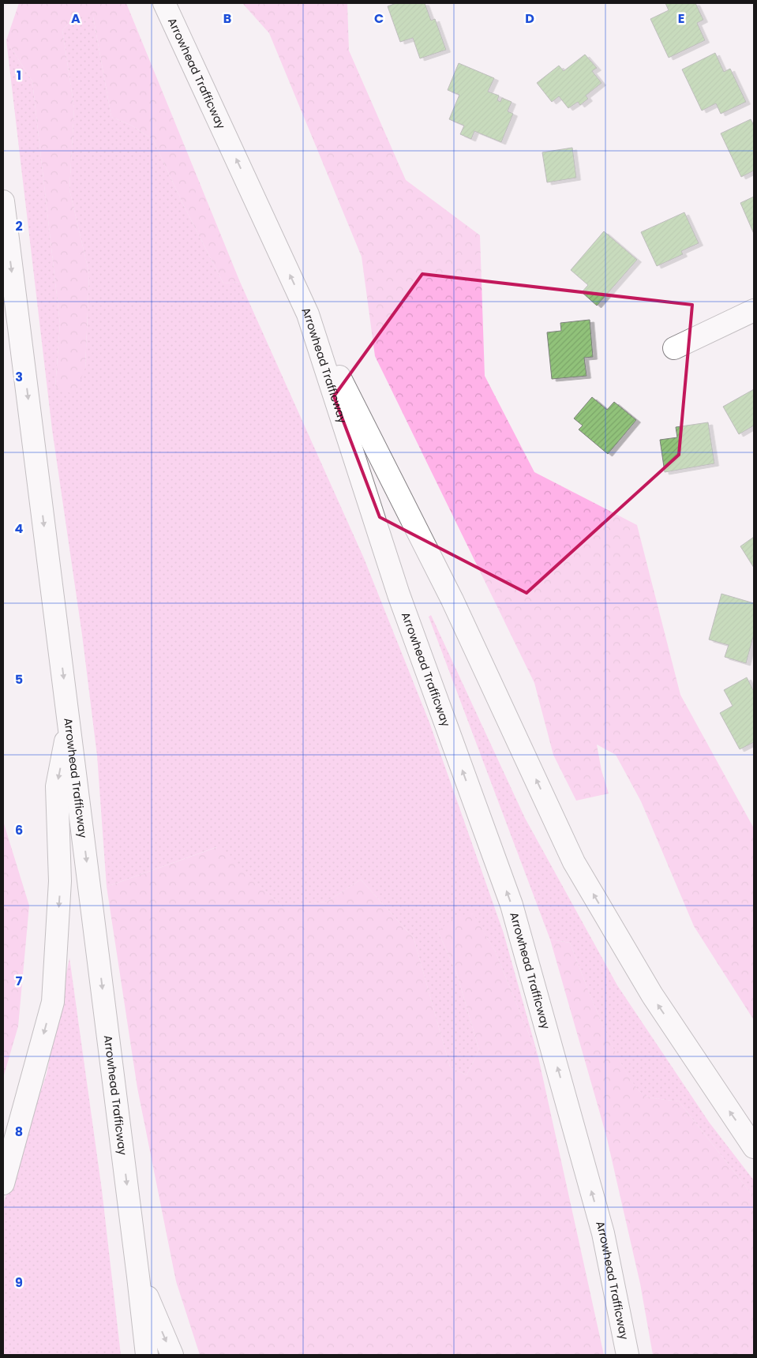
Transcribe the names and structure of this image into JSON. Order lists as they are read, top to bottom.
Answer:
{
  "streets": {
    "main road": ["Arrowhead Trafficway"]
  },
  "grid": {
    "columns": [
      "A",
      "B",
      "C",
      "D",
      "E"
    ],
    "rows": [
      "1",
      "2",
      "3",
      "4",
      "5",
      "6",
      "7",
      "8",
      "9"
    ]
  }
}
